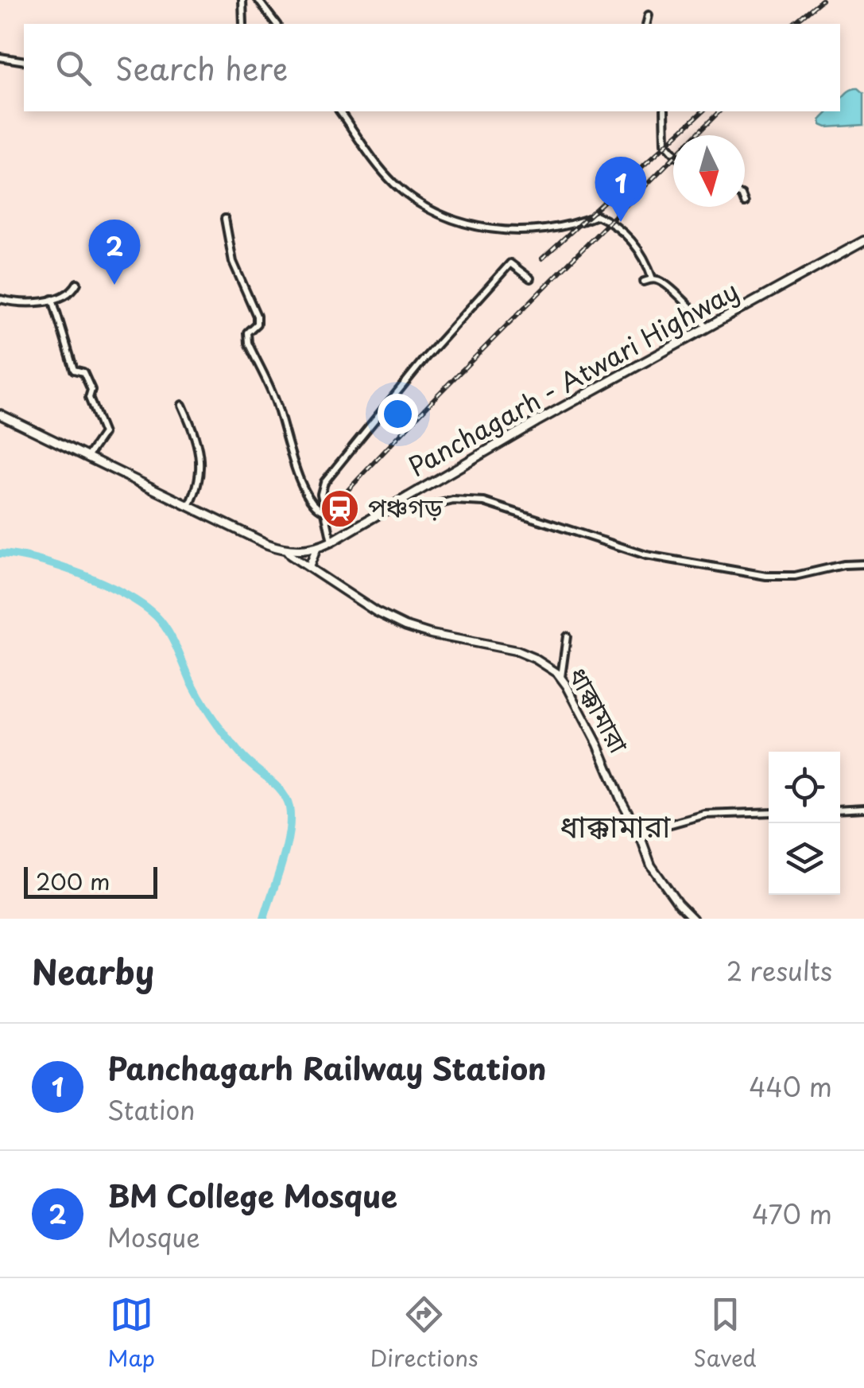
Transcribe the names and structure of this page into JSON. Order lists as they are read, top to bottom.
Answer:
{
  "streets": {
    "main road": ["Panchagarh - Atwari Highway"],
    "street": ["ধাক্কামারা"]
  },
  "crossings": [
    ["Panchagarh - Atwari Highway", "ধাক্কামারা"]
  ],
  "districts": ["ধাক্কামারা"],
  "places": {
    "station": ["পঞ্চগড়"]
  },
  "scale_bar": "200 m",
  "north": "bottom",
  "page": {
    "search": "Search here",
    "pins": ["1", "2"],
    "scale": "200 m",
    "heading": ["Nearby", "2 results"],
    "list": [
      {
        "mark": "1",
        "name": "Panchagarh Railway Station",
        "note": "Station",
        "value": "440 m"
      },
      {
        "mark": "2",
        "name": "BM College Mosque",
        "note": "Mosque",
        "value": "470 m"
      }
    ],
    "nav": ["Map", "Directions", "Saved"]
  }
}
